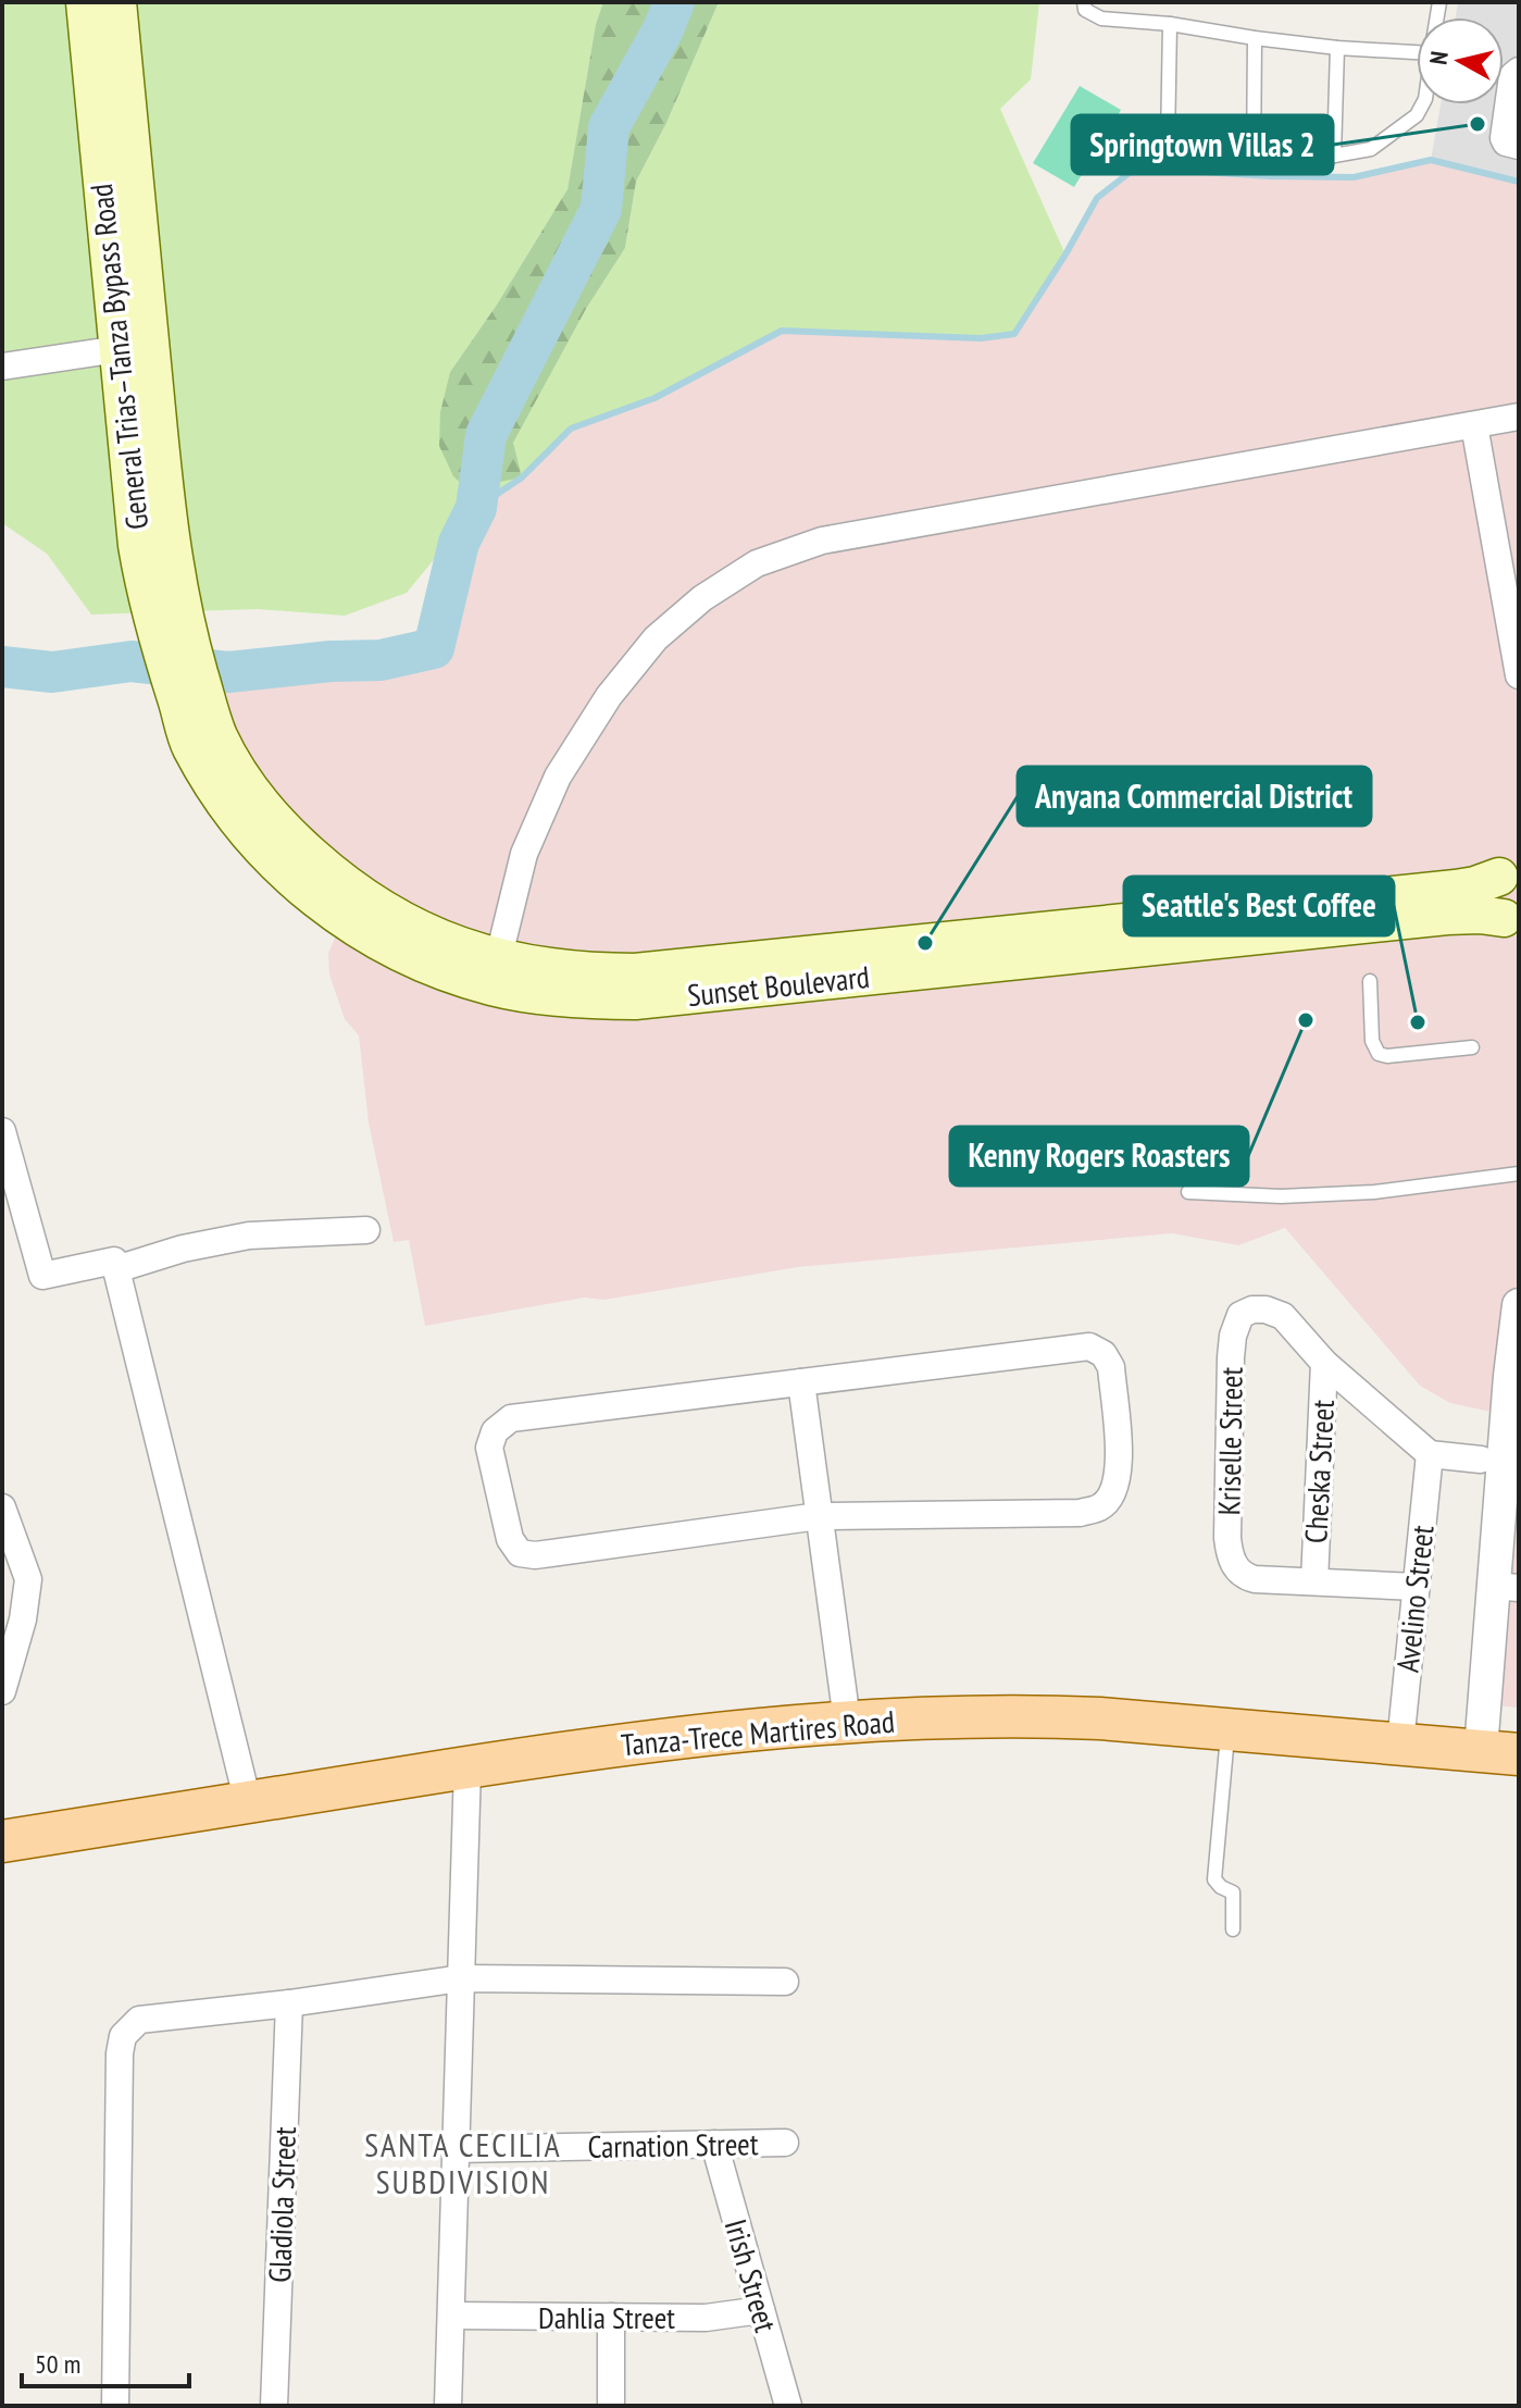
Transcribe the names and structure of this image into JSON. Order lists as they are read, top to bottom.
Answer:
{
  "streets": {
    "main road": ["General Trias–Tanza Bypass Road", "Sunset Boulevard", "Tanza-Trece Martires Road"],
    "street": [
      "Kriselle Street",
      "Cheska Street",
      "Avelino Street",
      "Carnation Street",
      "Gladiola Street",
      "Irish Street",
      "Dahlia Street"
    ]
  },
  "crossings": [
    ["General Trias–Tanza Bypass Road", "Sunset Boulevard"],
    ["Kriselle Street", "Cheska Street"],
    ["Avelino Street", "Tanza-Trece Martires Road"],
    ["Carnation Street", "Irish Street"],
    ["Irish Street", "Dahlia Street"]
  ],
  "districts": ["SANTA CECILIA SUBDIVISION"],
  "places": [
    "Springtown Villas 2",
    "Anyana Commercial District",
    "Kenny Rogers Roasters",
    "Seattle's Best Coffee"
  ],
  "scale_bar": "50 m",
  "north": "left"
}
